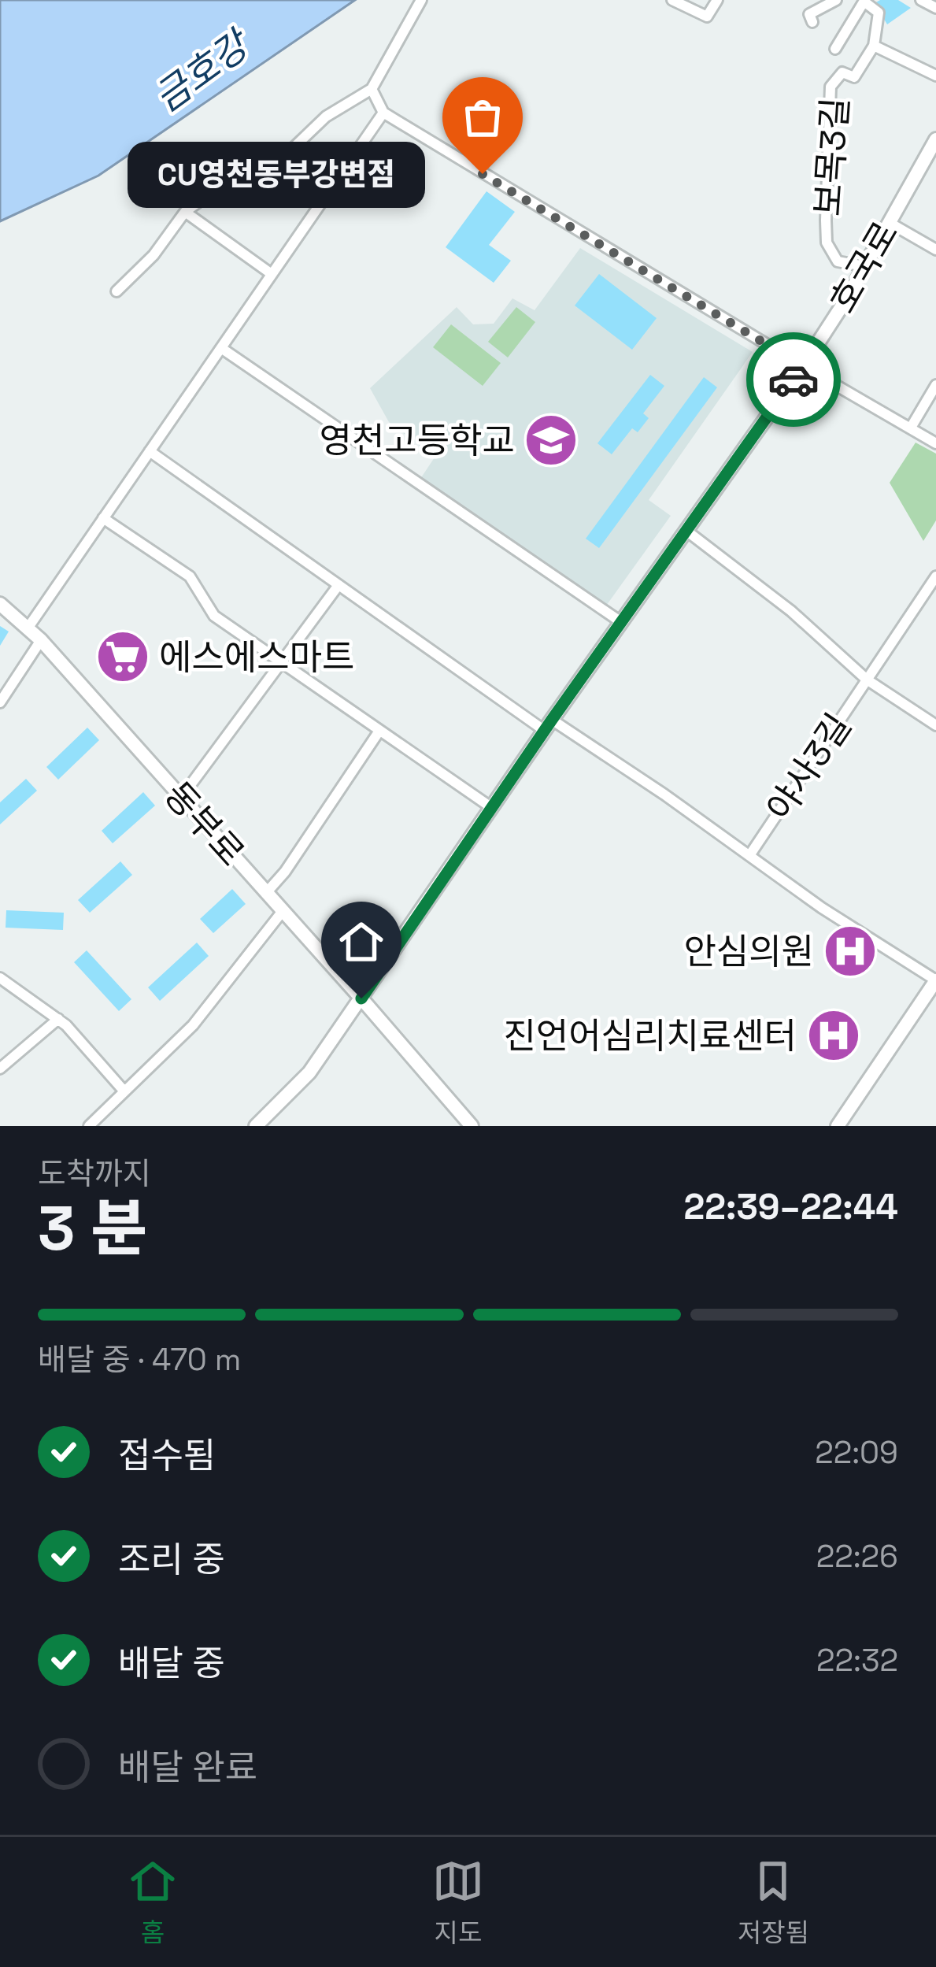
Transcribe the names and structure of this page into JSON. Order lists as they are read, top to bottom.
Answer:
{
  "streets": {
    "main road": ["호국로", "동부로"],
    "street": ["보목3길", "야사3길"]
  },
  "crossings": [
    ["보목3길", "호국로"],
    ["호국로", "동부로"]
  ],
  "water": ["금호강"],
  "places": {
    "other": ["CU영천동부강변점"],
    "school or university": ["영천고등학교"],
    "supermarket": ["에스에스마트"],
    "hospital": ["안심의원", "진언어심리치료센터"]
  },
  "page": {
    "bubble": "CU영천동부강변점",
    "heading": ["3 분", "도착까지", "22:39–22:44"],
    "bar": "배달 중 · 470 m",
    "list": [
      ["접수됨", "22:09"],
      ["조리 중", "22:26"],
      ["배달 중", "22:32"],
      "배달 완료"
    ],
    "tabs": ["홈", "지도", "저장됨"]
  }
}
